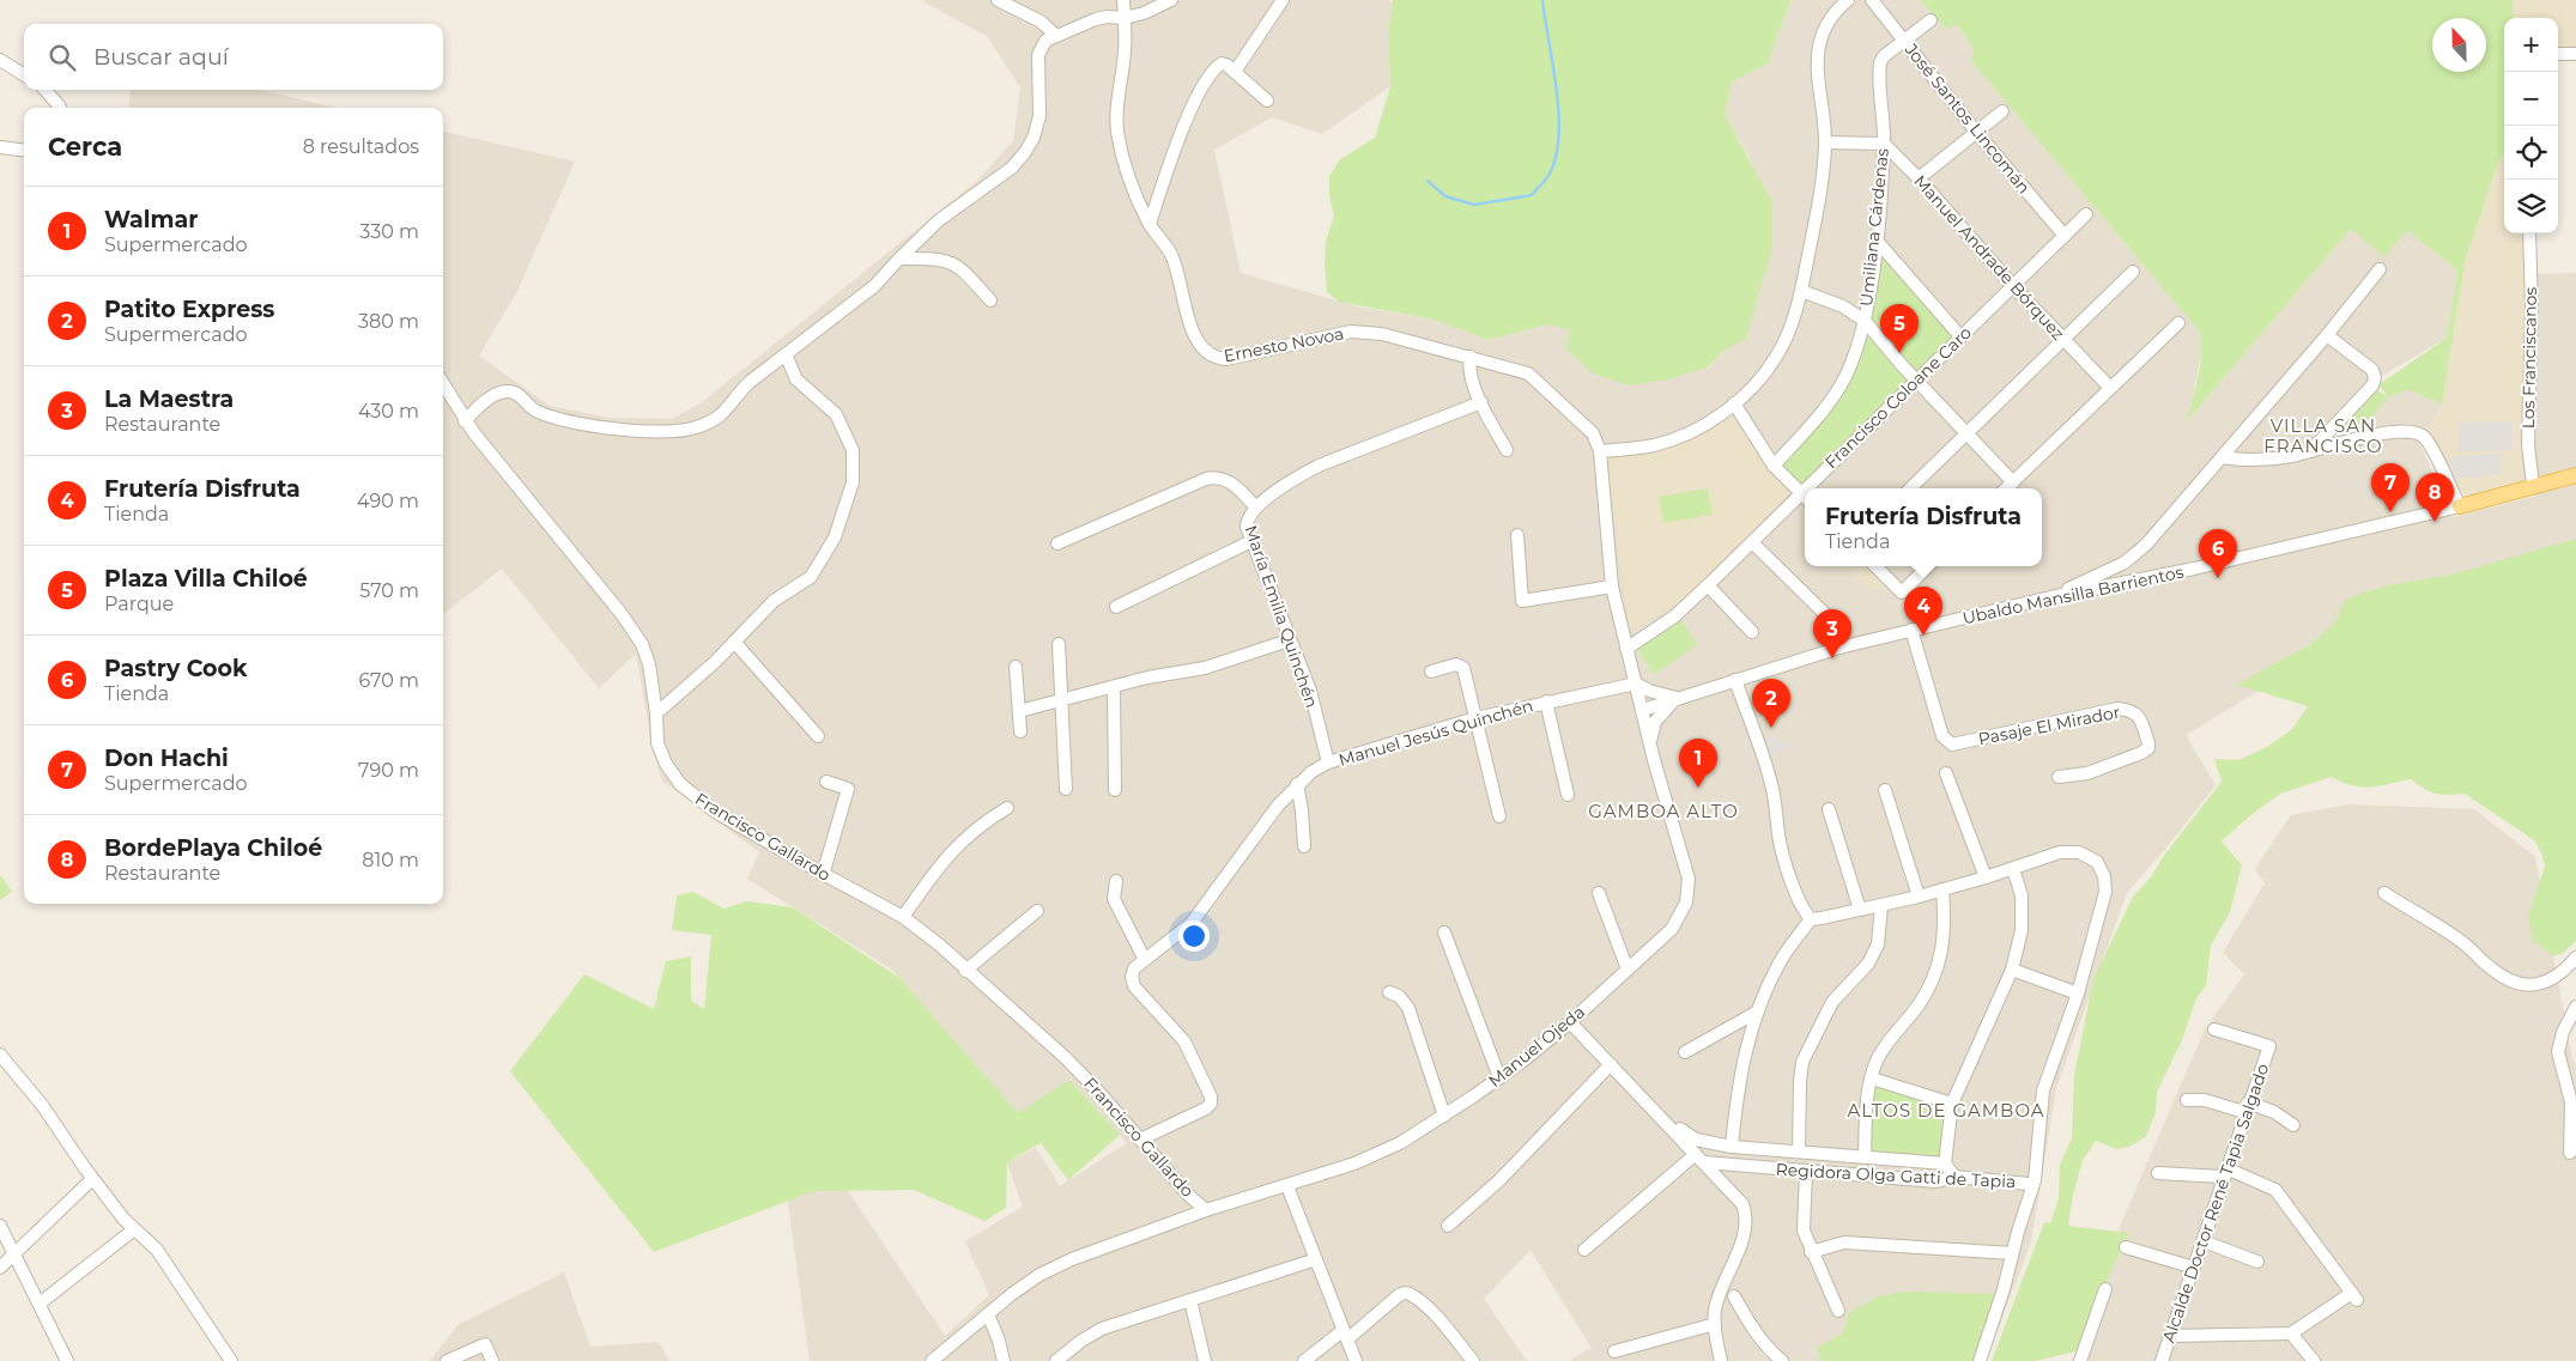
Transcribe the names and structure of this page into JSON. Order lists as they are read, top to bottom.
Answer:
{
  "streets": {
    "main road": ["Ubaldo Mansilla Barrientos"],
    "street": [
      "José Santos Lincomán",
      "Umiliana Cárdenas",
      "Manuel Andrade Bórquez",
      "Ernesto Novoa",
      "Los Franciscanos",
      "Francisco Coloane Caro",
      "María Emilia Quinchén",
      "Pasaje El Mirador",
      "Manuel Jesús Quinchén",
      "Francisco Gallardo",
      "Manuel Ojeda",
      "Regidora Olga Gatti de Tapia",
      "Alcalde Doctor René Tapia Salgado"
    ]
  },
  "crossings": [
    ["José Santos Lincomán", "Umiliana Cárdenas"],
    ["José Santos Lincomán", "Francisco Coloane Caro"],
    ["Umiliana Cárdenas", "Manuel Andrade Bórquez"],
    ["Manuel Andrade Bórquez", "Francisco Coloane Caro"],
    ["Ernesto Novoa", "Francisco Coloane Caro"],
    ["Ernesto Novoa", "Ubaldo Mansilla Barrientos"],
    ["Ernesto Novoa", "Manuel Jesús Quinchén"],
    ["Ernesto Novoa", "Manuel Ojeda"],
    ["Los Franciscanos", "Ubaldo Mansilla Barrientos"],
    ["Ubaldo Mansilla Barrientos", "Pasaje El Mirador"],
    ["María Emilia Quinchén", "Manuel Jesús Quinchén"],
    ["Manuel Jesús Quinchén", "Francisco Gallardo"],
    ["Francisco Gallardo", "Manuel Ojeda"]
  ],
  "districts": ["VILLA SAN FRANCISCO", "GAMBOA ALTO", "ALTOS DE GAMBOA"],
  "north": "top",
  "page": {
    "map_buttons": ["+", "−"],
    "search": "Buscar aquí",
    "heading": ["Cerca", "8 resultados"],
    "list": [
      {
        "mark": "1",
        "name": "Walmar",
        "note": "Supermercado",
        "value": "330 m"
      },
      {
        "mark": "2",
        "name": "Patito Express",
        "note": "Supermercado",
        "value": "380 m"
      },
      {
        "mark": "3",
        "name": "La Maestra",
        "note": "Restaurante",
        "value": "430 m"
      },
      {
        "mark": "4",
        "name": "Frutería Disfruta",
        "note": "Tienda",
        "value": "490 m"
      },
      {
        "mark": "5",
        "name": "Plaza Villa Chiloé",
        "note": "Parque",
        "value": "570 m"
      },
      {
        "mark": "6",
        "name": "Pastry Cook",
        "note": "Tienda",
        "value": "670 m"
      },
      {
        "mark": "7",
        "name": "Don Hachi",
        "note": "Supermercado",
        "value": "790 m"
      },
      {
        "mark": "8",
        "name": "BordePlaya Chiloé",
        "note": "Restaurante",
        "value": "810 m"
      }
    ],
    "pins": [
      "5",
      "7",
      "8",
      "6",
      "4",
      "3",
      "2",
      "1"
    ],
    "popup": ["Frutería Disfruta", "Tienda"]
  }
}
